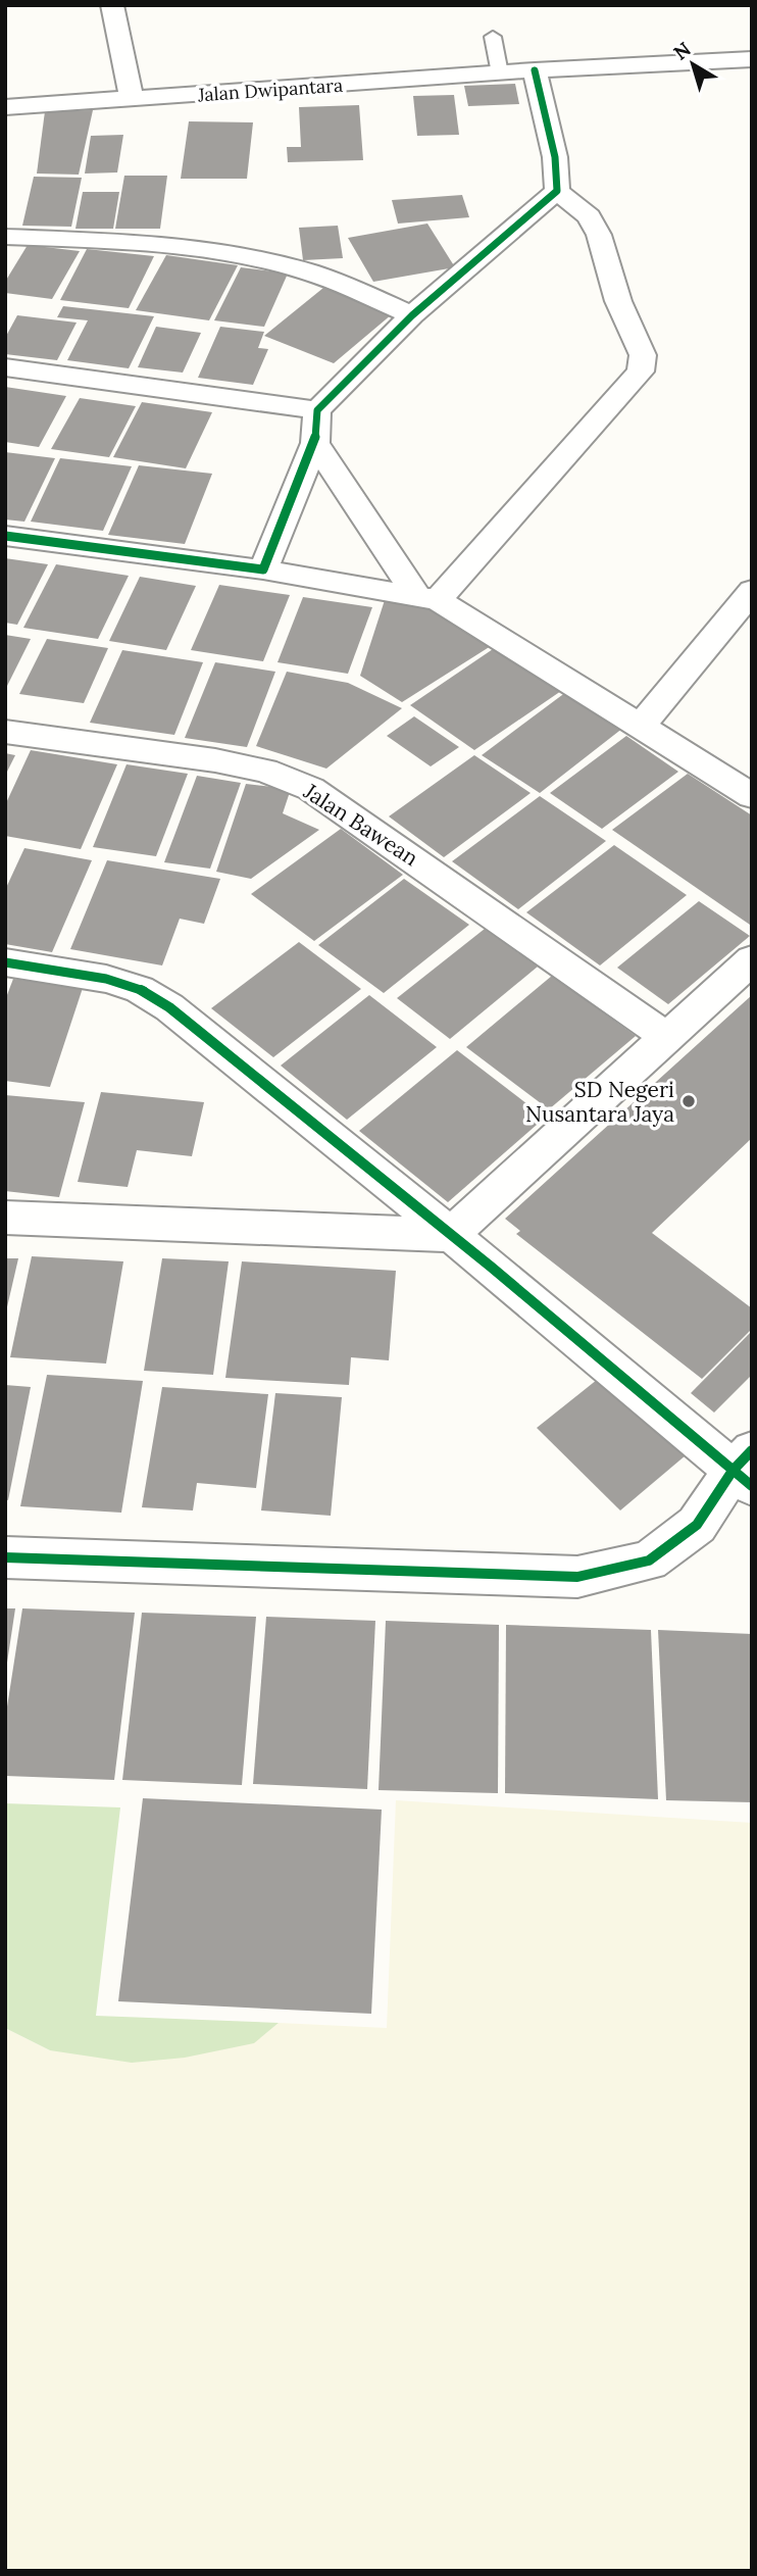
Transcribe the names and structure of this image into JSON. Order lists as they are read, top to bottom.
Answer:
{
  "streets": {
    "street": ["Jalan Dwipantara", "Jalan Bawean"]
  },
  "places": ["SD Negeri Nusantara Jaya"],
  "north": "top left"
}
